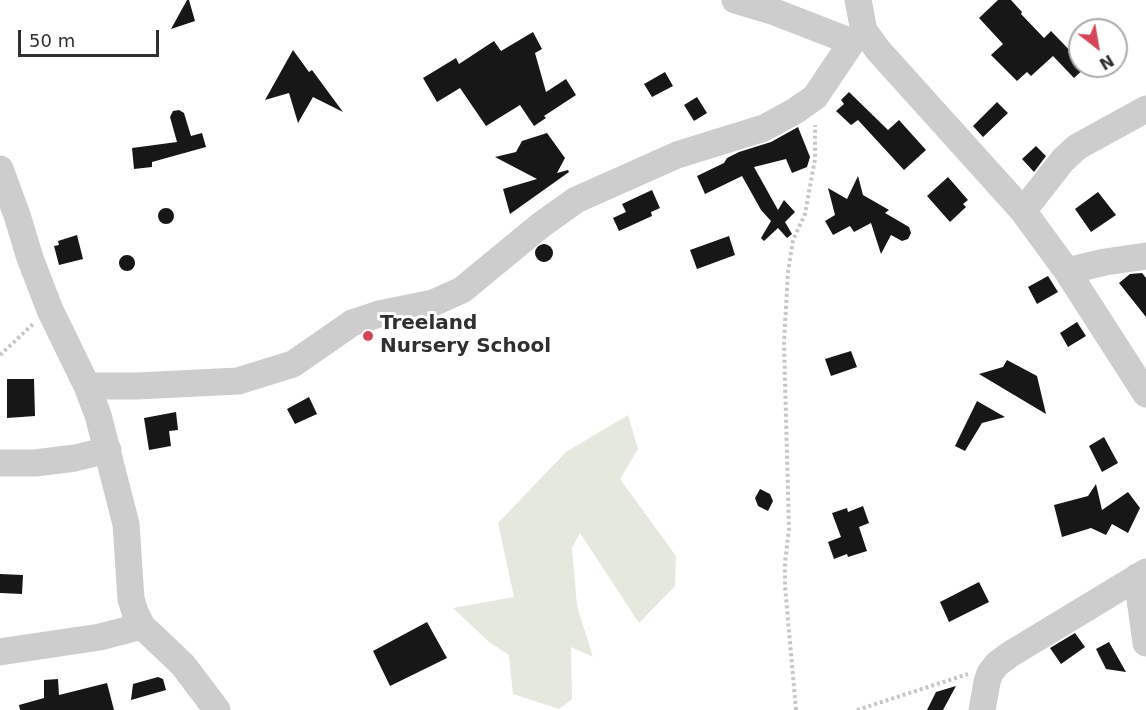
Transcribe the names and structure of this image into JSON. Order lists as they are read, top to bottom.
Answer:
{
  "places": ["Treeland Nursery School"],
  "scale_bar": "50 m",
  "north": "bottom right"
}
